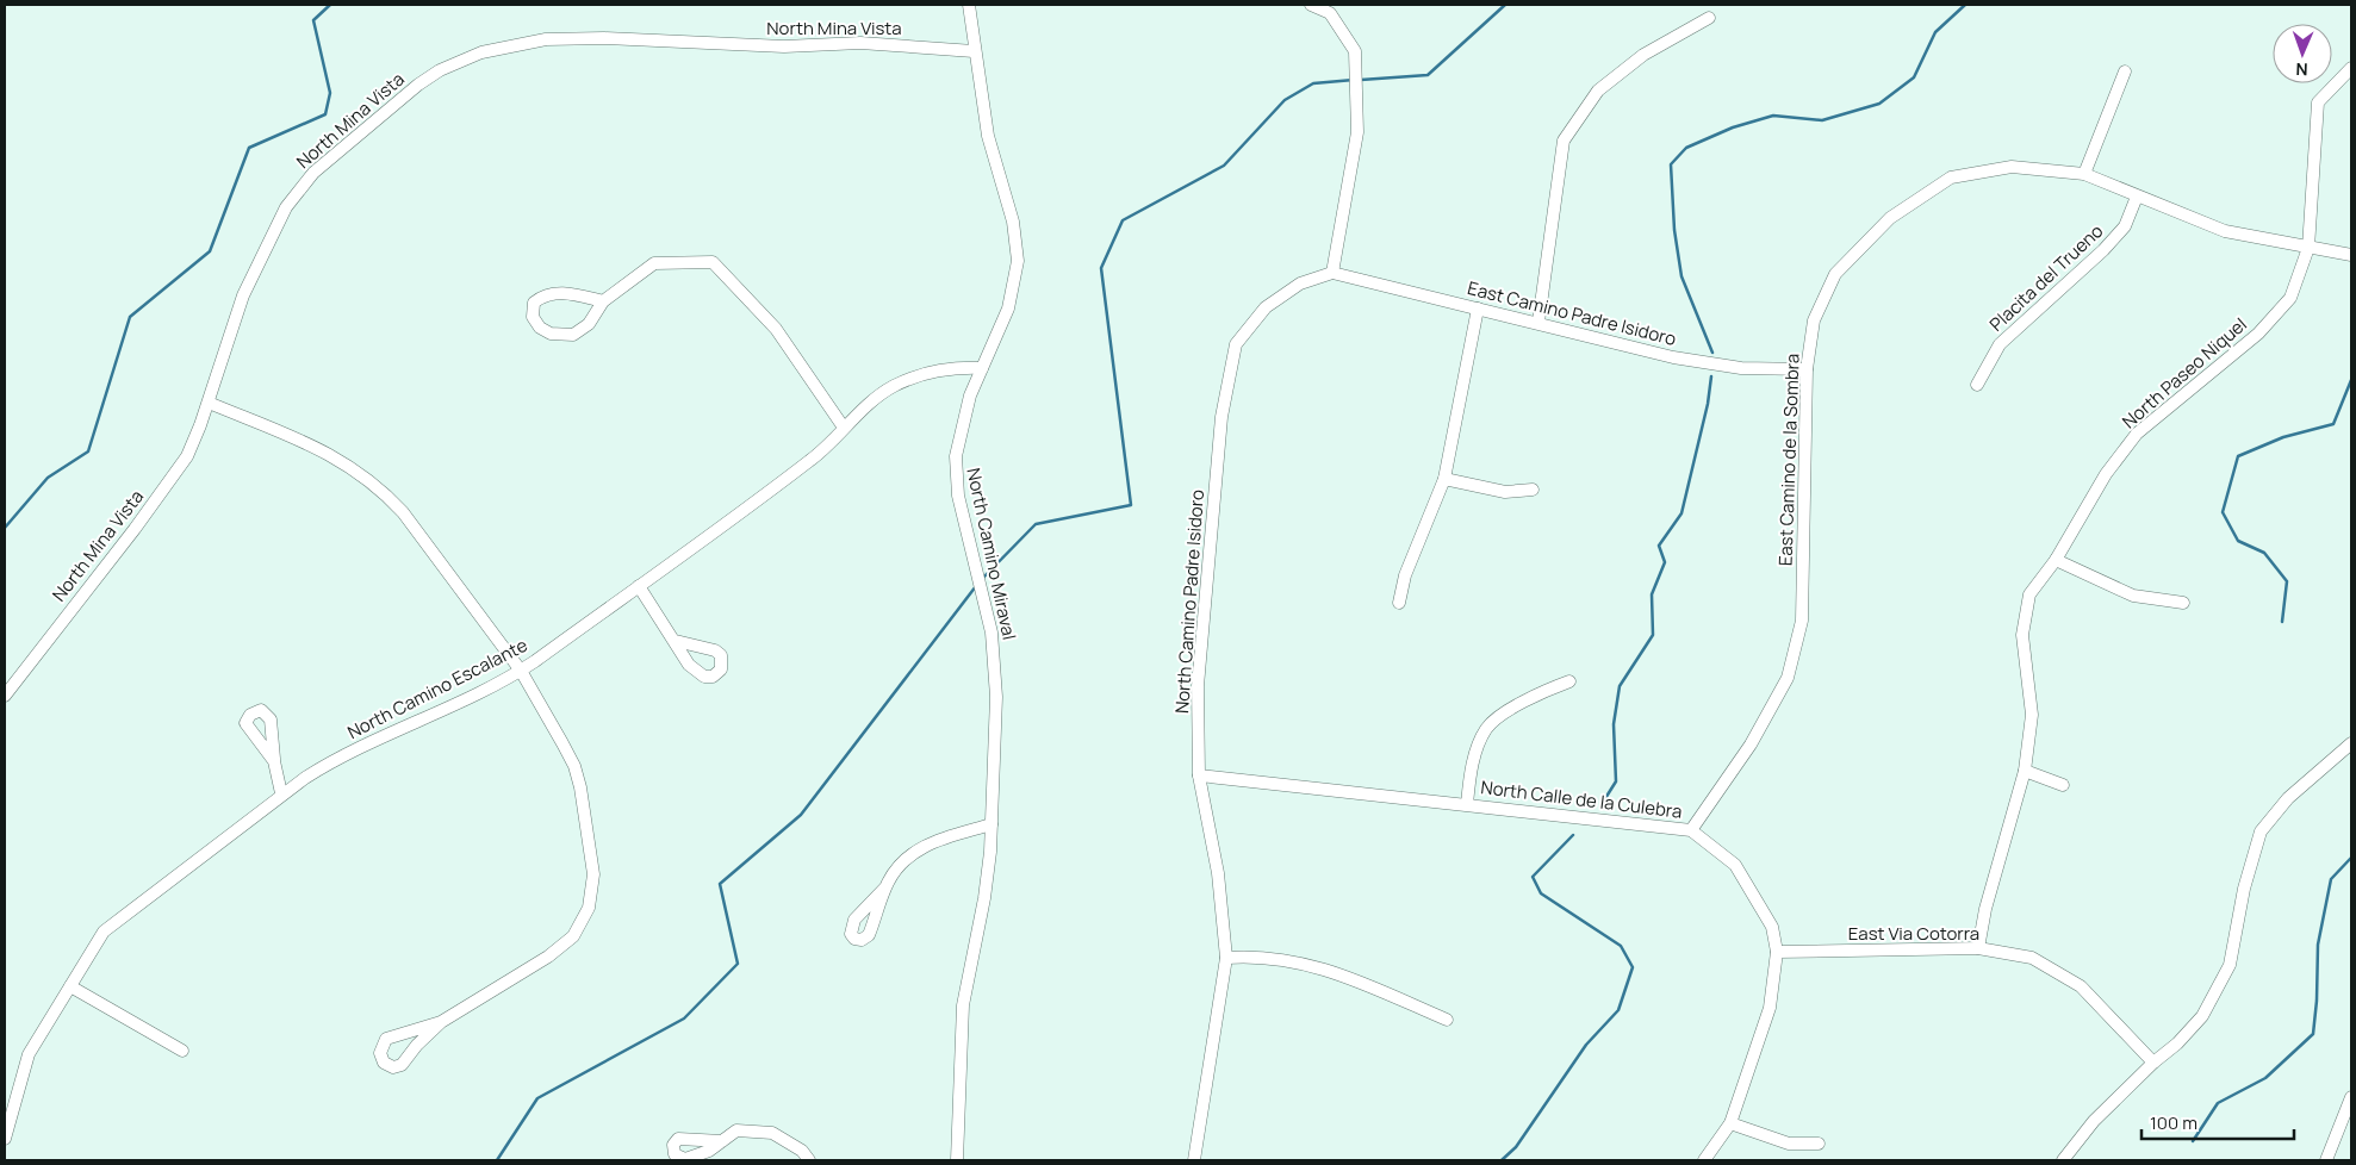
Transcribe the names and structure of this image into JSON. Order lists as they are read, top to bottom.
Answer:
{
  "streets": {
    "street": [
      "North Mina Vista",
      "Placita del Trueno",
      "East Camino Padre Isidoro",
      "North Paseo Niquel",
      "East Camino de la Sombra",
      "North Camino Miraval",
      "North Camino Padre Isidoro",
      "North Camino Escalante",
      "North Calle de la Culebra",
      "East Via Cotorra"
    ]
  },
  "crossings": [
    ["North Mina Vista", "North Camino Miraval"],
    ["Placita del Trueno", "East Camino de la Sombra"],
    ["East Camino Padre Isidoro", "East Camino de la Sombra"],
    ["East Camino Padre Isidoro", "North Camino Padre Isidoro"],
    ["North Paseo Niquel", "East Camino de la Sombra"],
    ["North Paseo Niquel", "East Via Cotorra"],
    ["East Camino de la Sombra", "North Calle de la Culebra"],
    ["North Camino Miraval", "North Camino Escalante"],
    ["North Camino Padre Isidoro", "North Calle de la Culebra"],
    ["North Calle de la Culebra", "East Via Cotorra"]
  ],
  "scale_bar": "100 m",
  "north": "bottom"
}
